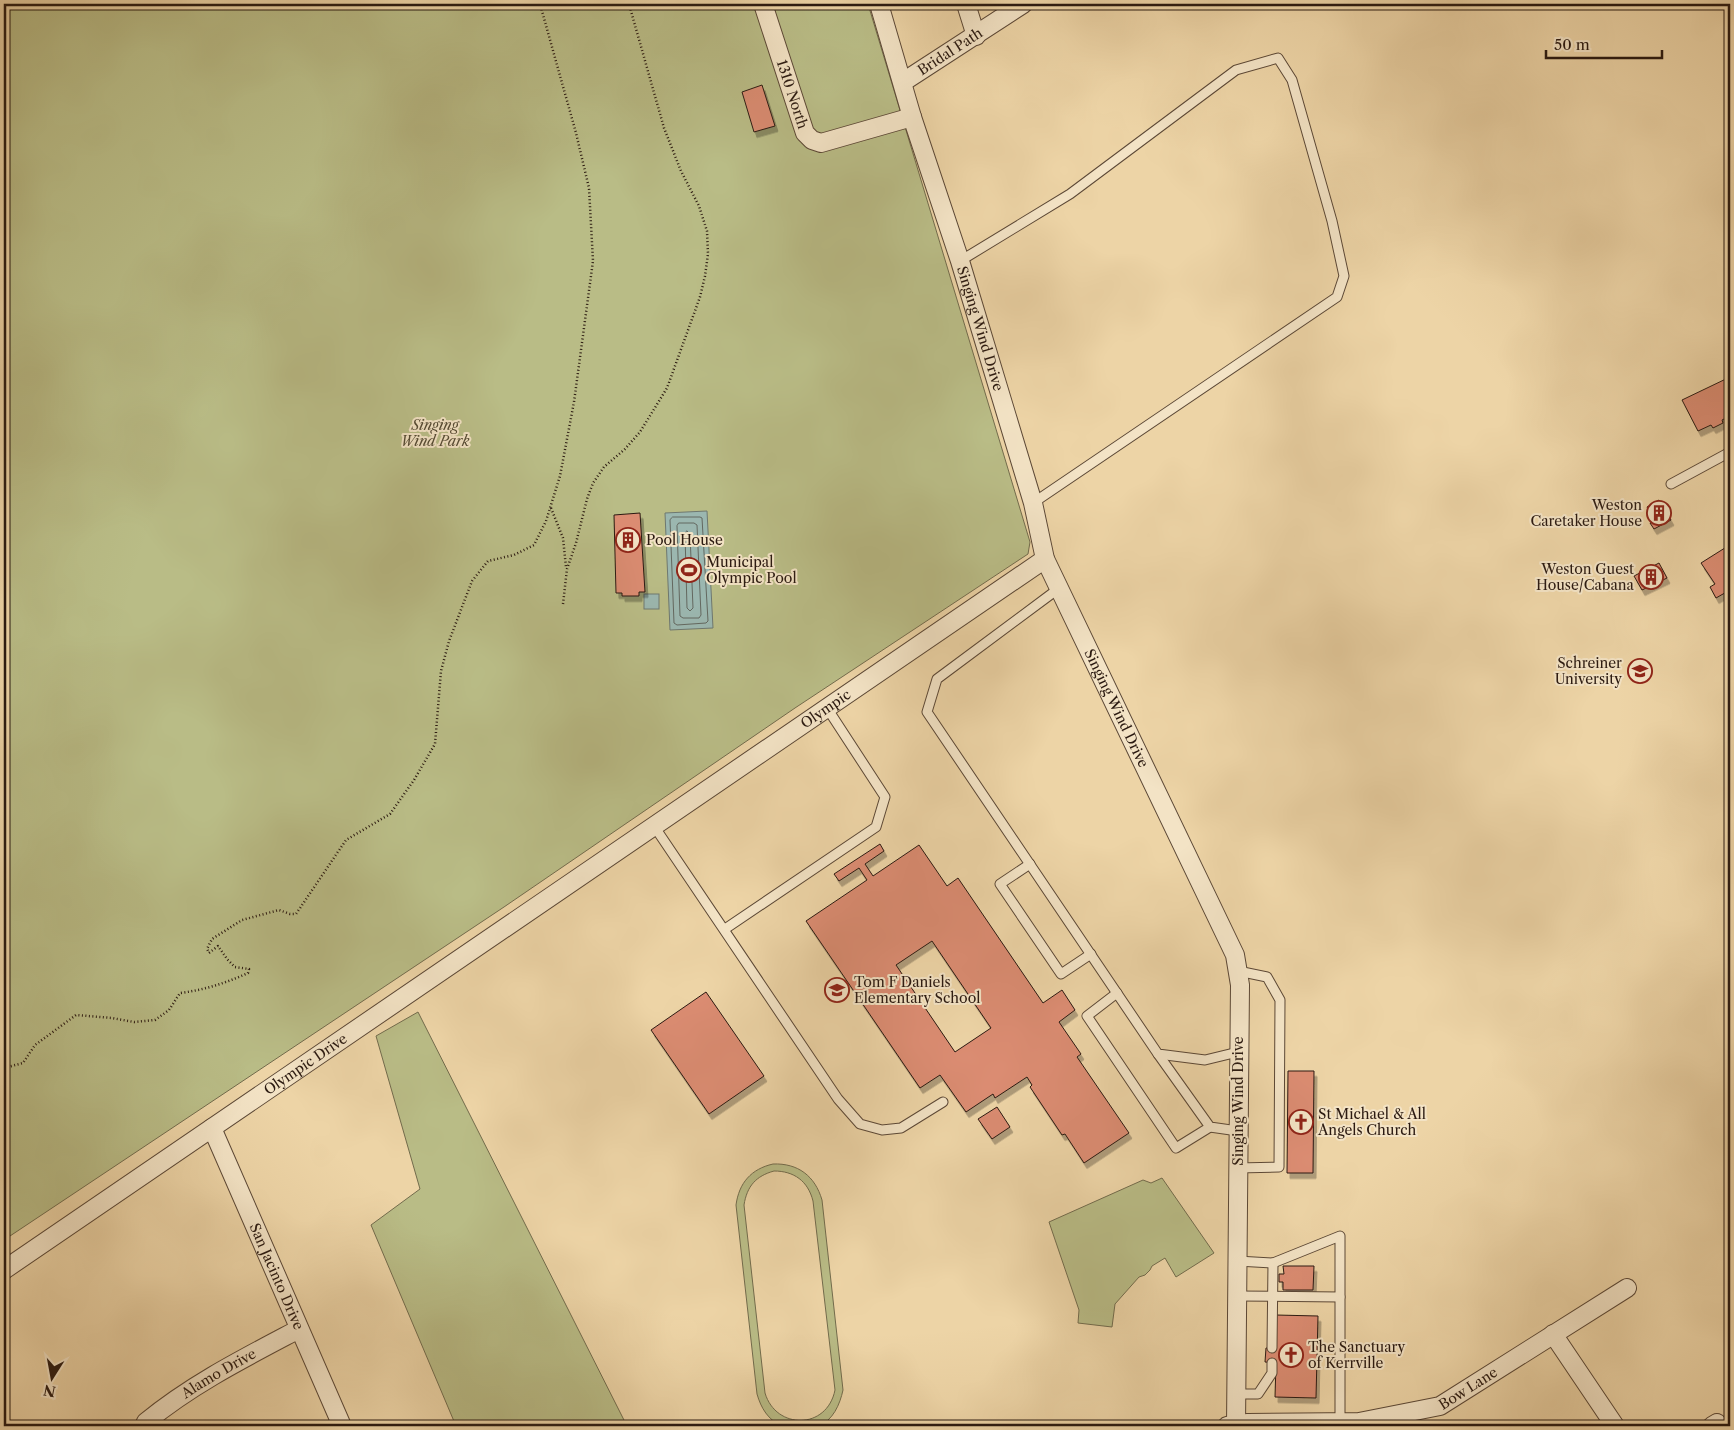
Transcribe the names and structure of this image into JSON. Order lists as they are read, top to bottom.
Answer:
{
  "streets": {
    "street": [
      "Bridal Path",
      "1310 North",
      "Singing Wind Drive",
      "Olympic",
      "Olympic Drive",
      "San Jacinto Drive",
      "Alamo Drive",
      "Bow Lane"
    ]
  },
  "crossings": [
    ["Bridal Path", "Singing Wind Drive"],
    ["1310 North", "Singing Wind Drive"],
    ["Singing Wind Drive", "Olympic"],
    ["Singing Wind Drive", "Bow Lane"],
    ["Olympic", "Olympic Drive"],
    ["Olympic Drive", "San Jacinto Drive"],
    ["San Jacinto Drive", "Alamo Drive"]
  ],
  "parks": ["Singing Wind Park"],
  "places": {
    "building": ["Weston Caretaker House", "Pool House", "Weston Guest House/Cabana"],
    "sports": ["Municipal Olympic Pool"],
    "school or university": ["Schreiner University", "Tom F Daniels Elementary School"],
    "church": ["St Michael & All Angels Church", "The Sanctuary of Kerrville"]
  },
  "scale_bar": "50 m",
  "north": "bottom"
}
